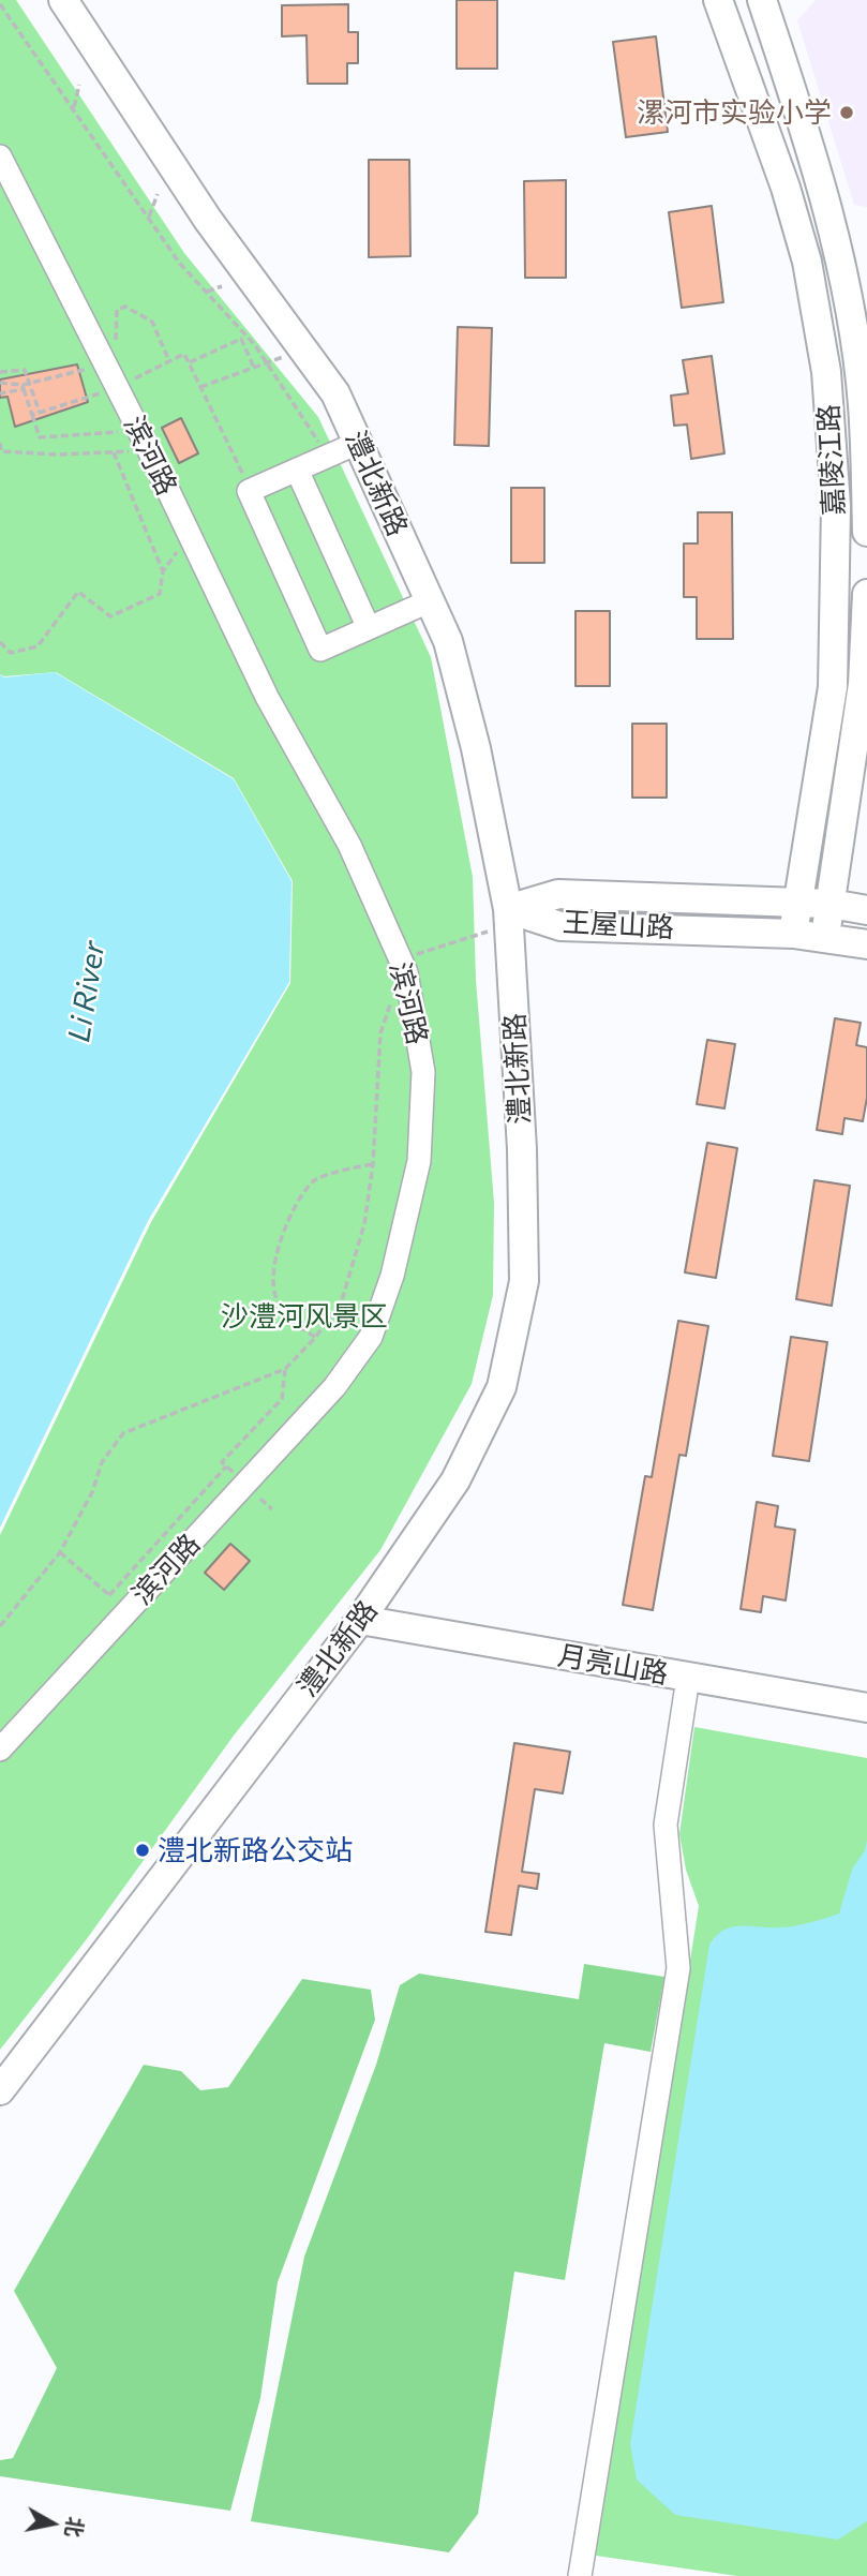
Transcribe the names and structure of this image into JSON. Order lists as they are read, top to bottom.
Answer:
{
  "streets": {
    "street": [
      "滨河路",
      "嘉陵江路",
      "澧北新路",
      "王屋山路",
      "月亮山路"
    ]
  },
  "crossings": [
    ["嘉陵江路", "王屋山路"],
    ["澧北新路", "王屋山路"],
    ["澧北新路", "月亮山路"]
  ],
  "water": ["Li River"],
  "parks": ["沙澧河风景区"],
  "places": ["漯河市实验小学", "澧北新路公交站"],
  "north": "right"
}
